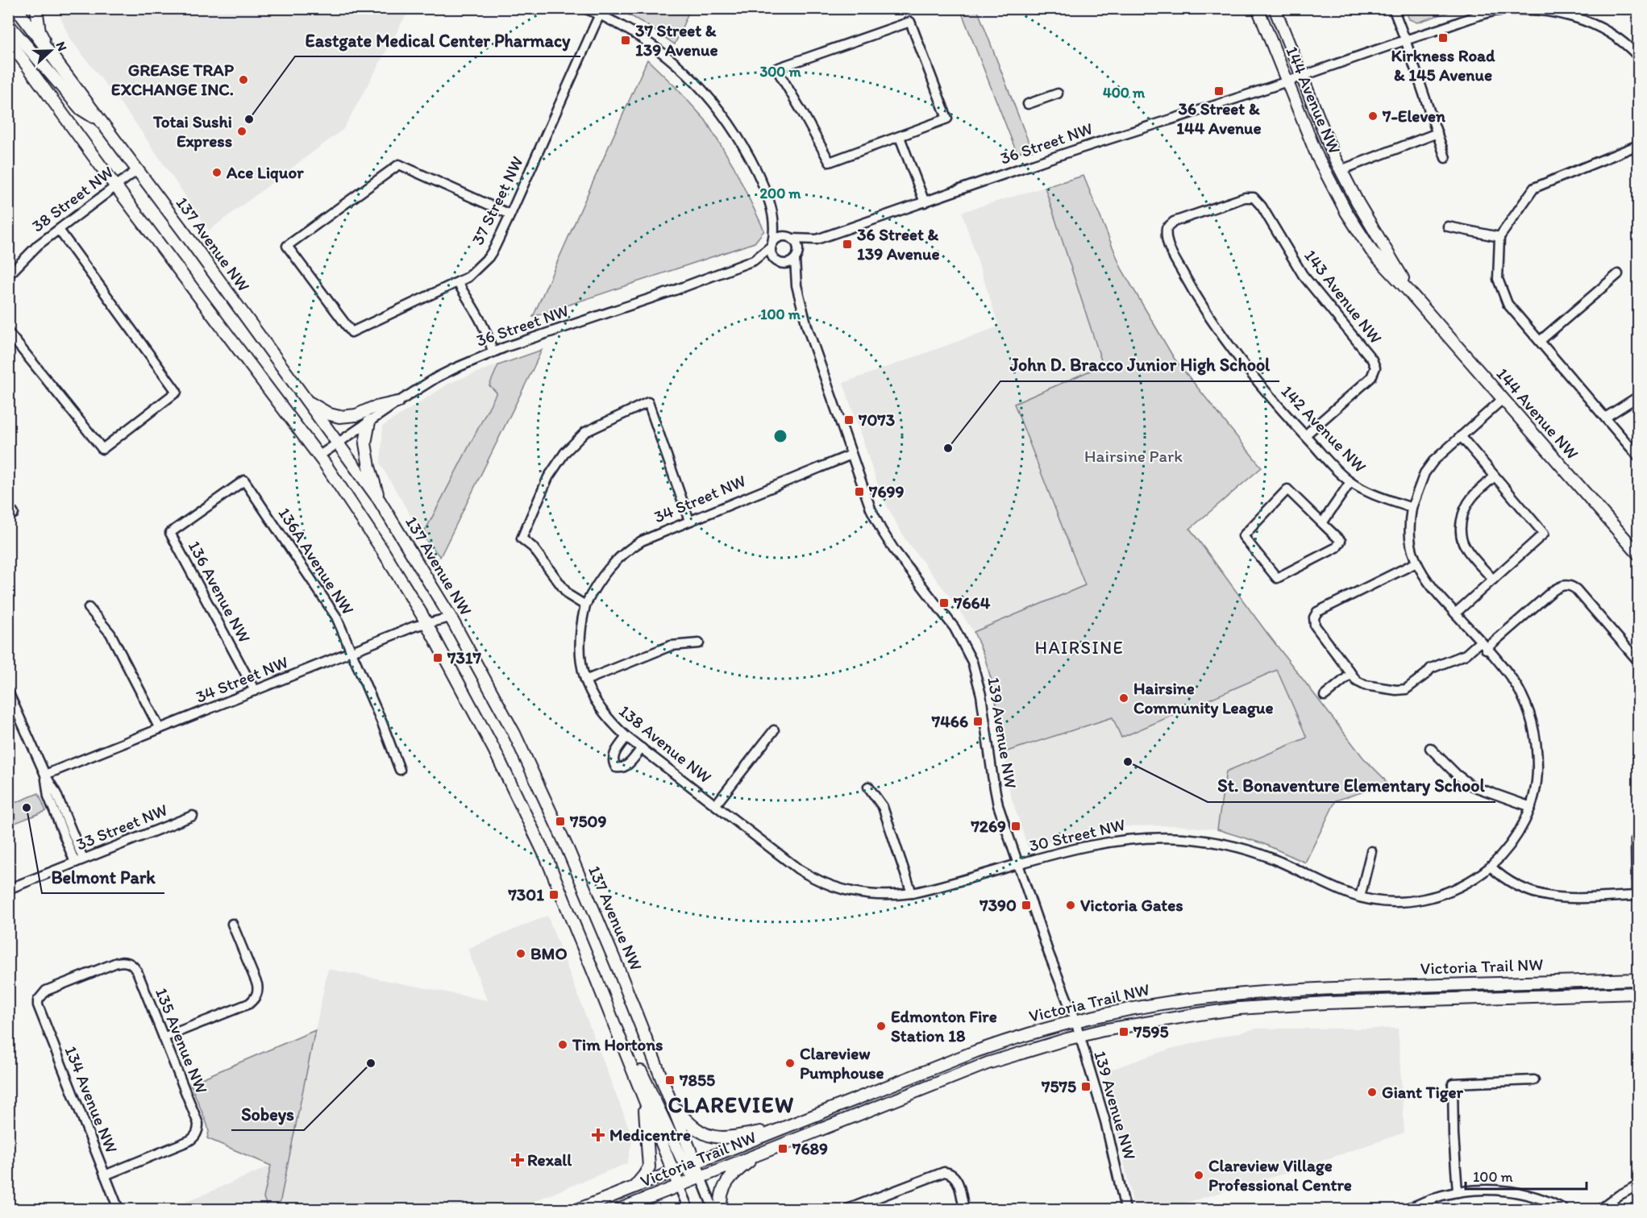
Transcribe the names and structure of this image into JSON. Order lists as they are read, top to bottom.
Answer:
{
  "streets": {
    "main road": ["144 Avenue NW", "137 Avenue NW", "Victoria Trail NW"],
    "street": [
      "36 Street NW",
      "38 Street NW",
      "37 Street NW",
      "143 Avenue NW",
      "142 Avenue NW",
      "34 Street NW",
      "136A Avenue NW",
      "136 Avenue NW",
      "139 Avenue NW",
      "138 Avenue NW",
      "33 Street NW",
      "30 Street NW",
      "135 Avenue NW",
      "134 Avenue NW"
    ]
  },
  "crossings": [
    ["144 Avenue NW", "36 Street NW"],
    ["36 Street NW", "137 Avenue NW"],
    ["36 Street NW", "139 Avenue NW"],
    ["38 Street NW", "137 Avenue NW"],
    ["137 Avenue NW", "34 Street NW"],
    ["137 Avenue NW", "Victoria Trail NW"],
    ["143 Avenue NW", "142 Avenue NW"],
    ["34 Street NW", "136A Avenue NW"],
    ["34 Street NW", "136 Avenue NW"],
    ["34 Street NW", "139 Avenue NW"],
    ["34 Street NW", "138 Avenue NW"],
    ["136A Avenue NW", "136 Avenue NW"],
    ["139 Avenue NW", "30 Street NW"],
    ["139 Avenue NW", "Victoria Trail NW"],
    ["138 Avenue NW", "30 Street NW"],
    ["135 Avenue NW", "134 Avenue NW"]
  ],
  "districts": ["HAIRSINE", "CLAREVIEW"],
  "parks": ["Hairsine Park"],
  "places": {
    "transit": [
      "Kirkness Road & 145 Avenue",
      "37 Street & 139 Avenue",
      "36 Street & 144 Avenue",
      "36 Street & 139 Avenue",
      "7073",
      "7699",
      "7664",
      "7317",
      "7466",
      "7509",
      "7269",
      "7301",
      "7390",
      "7595",
      "7855",
      "7575",
      "7689"
    ],
    "other": [
      "GREASE TRAP EXCHANGE INC.",
      "7-Eleven",
      "Eastgate Medical Center Pharmacy",
      "Totai Sushi Express",
      "Ace Liquor",
      "John D. Bracco Junior High School",
      "Hairsine Community League",
      "St. Bonaventure Elementary School",
      "Belmont Park",
      "Victoria Gates",
      "BMO",
      "Edmonton Fire Station 18",
      "Tim Hortons",
      "Sobeys",
      "Clareview Pumphouse",
      "Giant Tiger",
      "Clareview Village Professional Centre"
    ],
    "health": ["Medicentre", "Rexall"]
  },
  "scale_bar": "100 m",
  "north": "right",
  "rings": [
    "300 m",
    "400 m",
    "200 m",
    "100 m"
  ]
}
